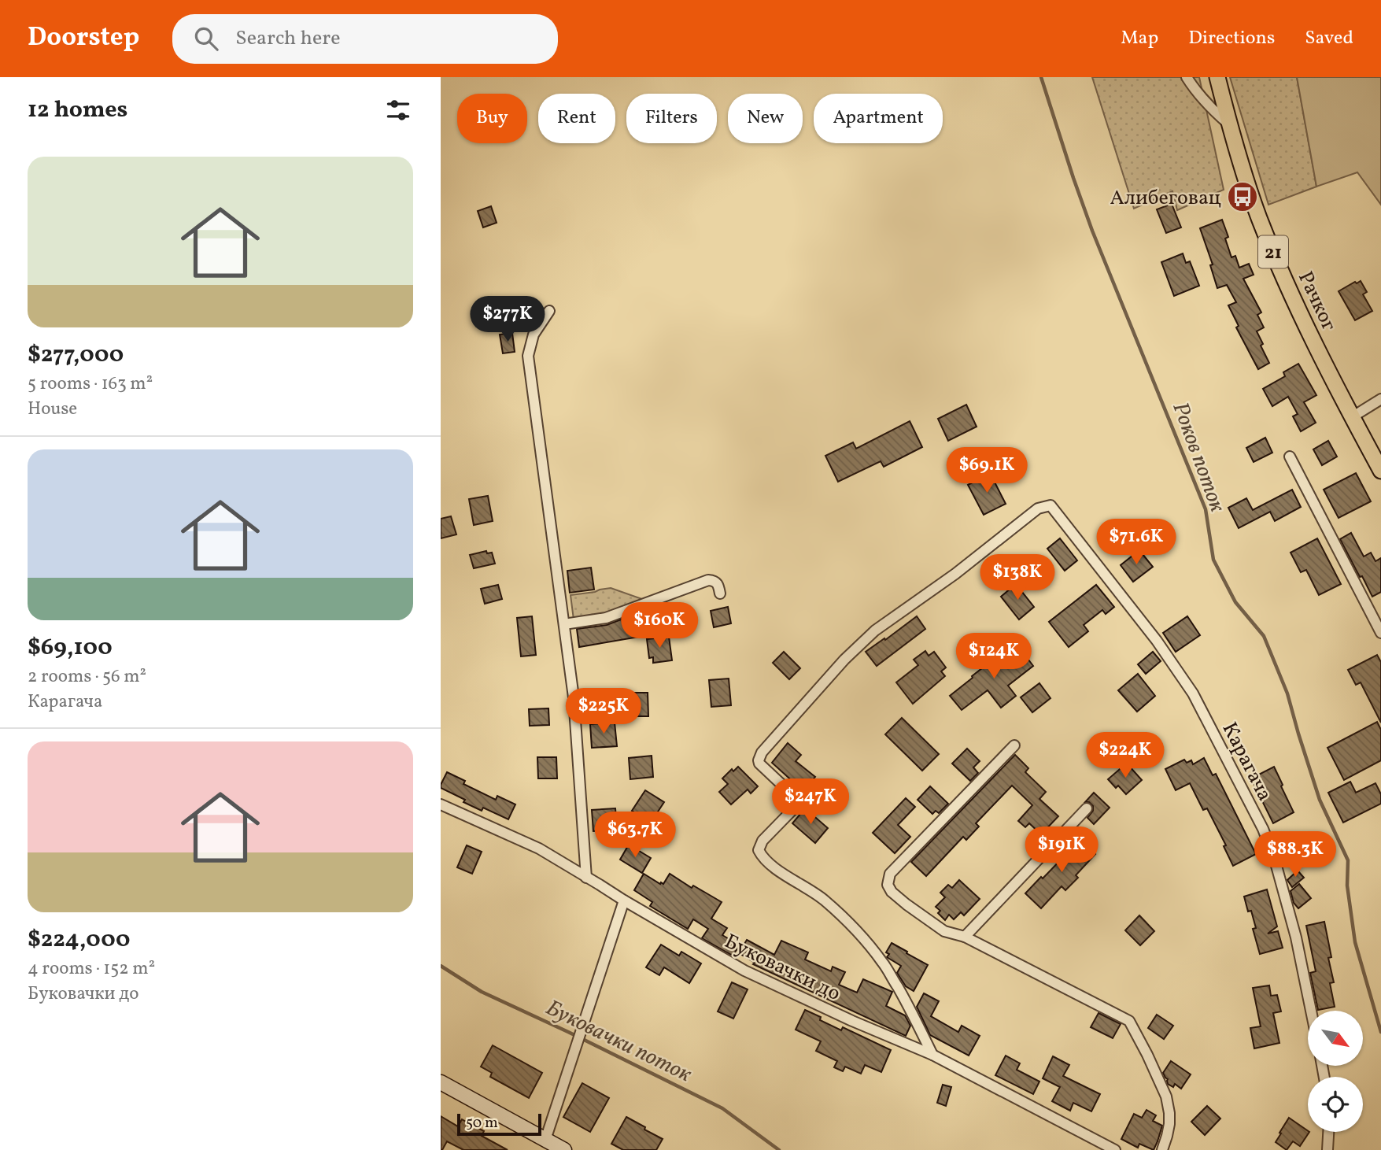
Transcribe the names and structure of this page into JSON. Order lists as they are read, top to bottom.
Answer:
{
  "streets": {
    "main road": ["21", "Рачког"],
    "street": ["Карагача", "Буковачки до"]
  },
  "crossings": [
    ["Карагача", "Буковачки до"]
  ],
  "water": ["Роков поток", "Буковачки поток"],
  "places": {
    "bus stop": ["Алибеговац"]
  },
  "scale_bar": "50 m",
  "north": "bottom right",
  "page": {
    "header": "Doorstep",
    "search": "Search here",
    "nav": ["Map", "Directions", "Saved"],
    "heading": "12 homes",
    "chip": [
      "Buy",
      "Rent",
      "Filters",
      "New",
      "Apartment"
    ],
    "list": [
      {
        "name": "$277,000",
        "note": "5 rooms · 163 m² · House"
      },
      {
        "name": "$69,100",
        "note": "2 rooms · 56 m² · Карагача"
      },
      {
        "name": "$224,000",
        "note": "4 rooms · 152 m² · Буковачки до"
      }
    ],
    "price": [
      "$277K",
      "$69.1K",
      "$71.6K",
      "$138K",
      "$160K",
      "$124K",
      "$225K",
      "$224K",
      "$247K",
      "$63.7K",
      "$191K",
      "$88.3K"
    ],
    "scale": "50 m"
  }
}
